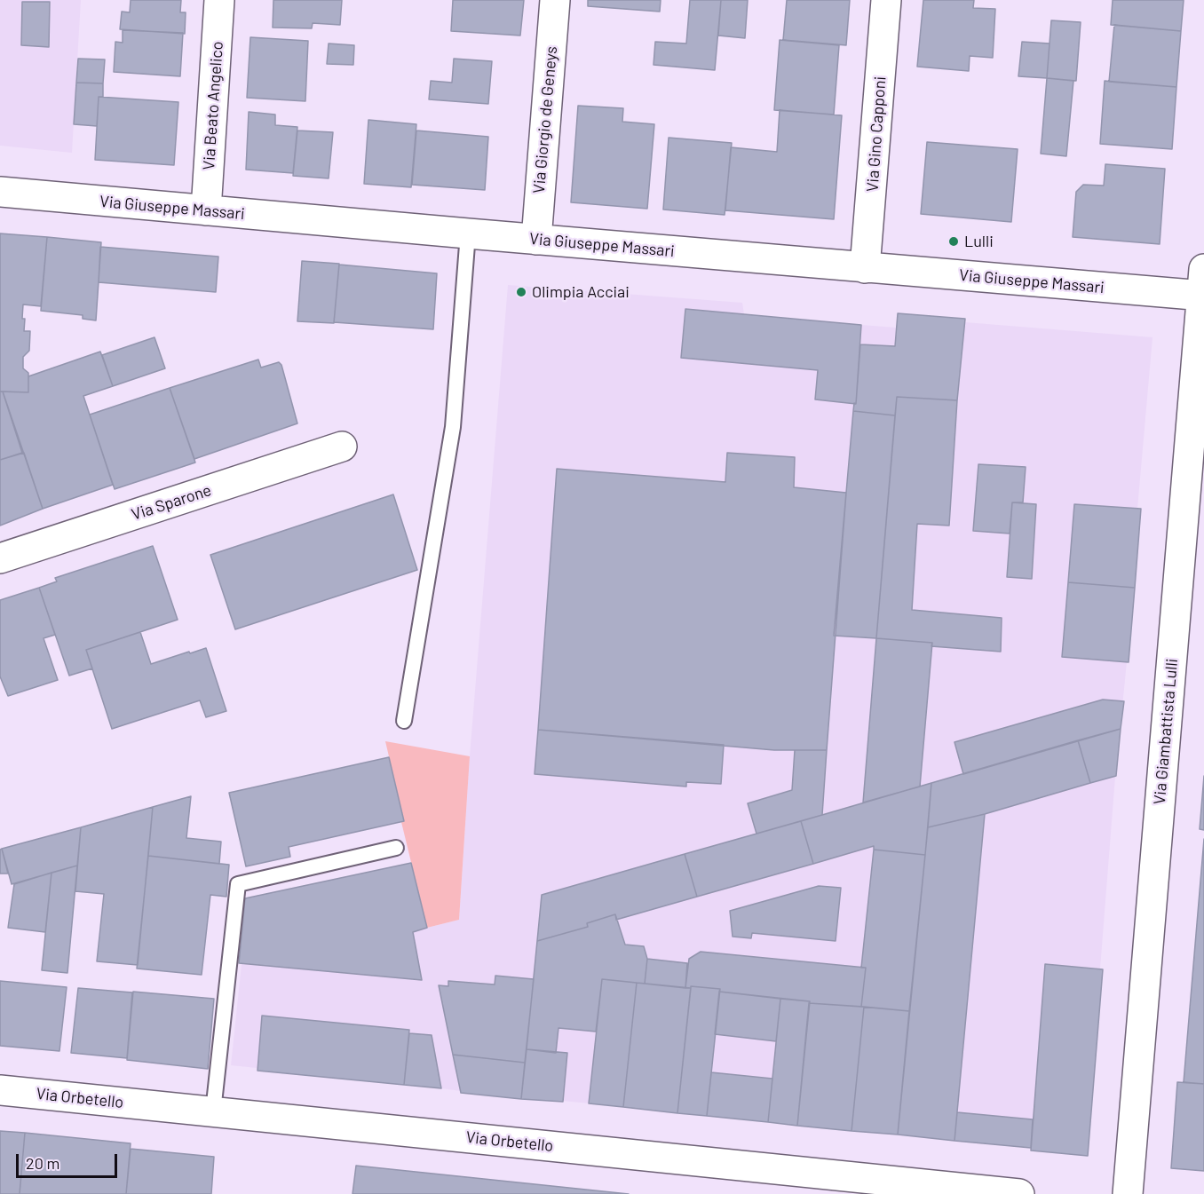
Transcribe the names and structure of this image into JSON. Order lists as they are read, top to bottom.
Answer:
{
  "streets": {
    "street": [
      "Via Beato Angelico",
      "Via Giorgio de Geneys",
      "Via Gino Capponi",
      "Via Giuseppe Massari",
      "Via Sparone",
      "Via Giambattista Lulli",
      "Via Orbetello"
    ]
  },
  "crossings": [
    ["Via Beato Angelico", "Via Giuseppe Massari"],
    ["Via Giorgio de Geneys", "Via Giuseppe Massari"],
    ["Via Gino Capponi", "Via Giuseppe Massari"],
    ["Via Giuseppe Massari", "Via Giambattista Lulli"]
  ],
  "places": ["Lulli", "Olimpia Acciai"],
  "scale_bar": "20 m"
}
